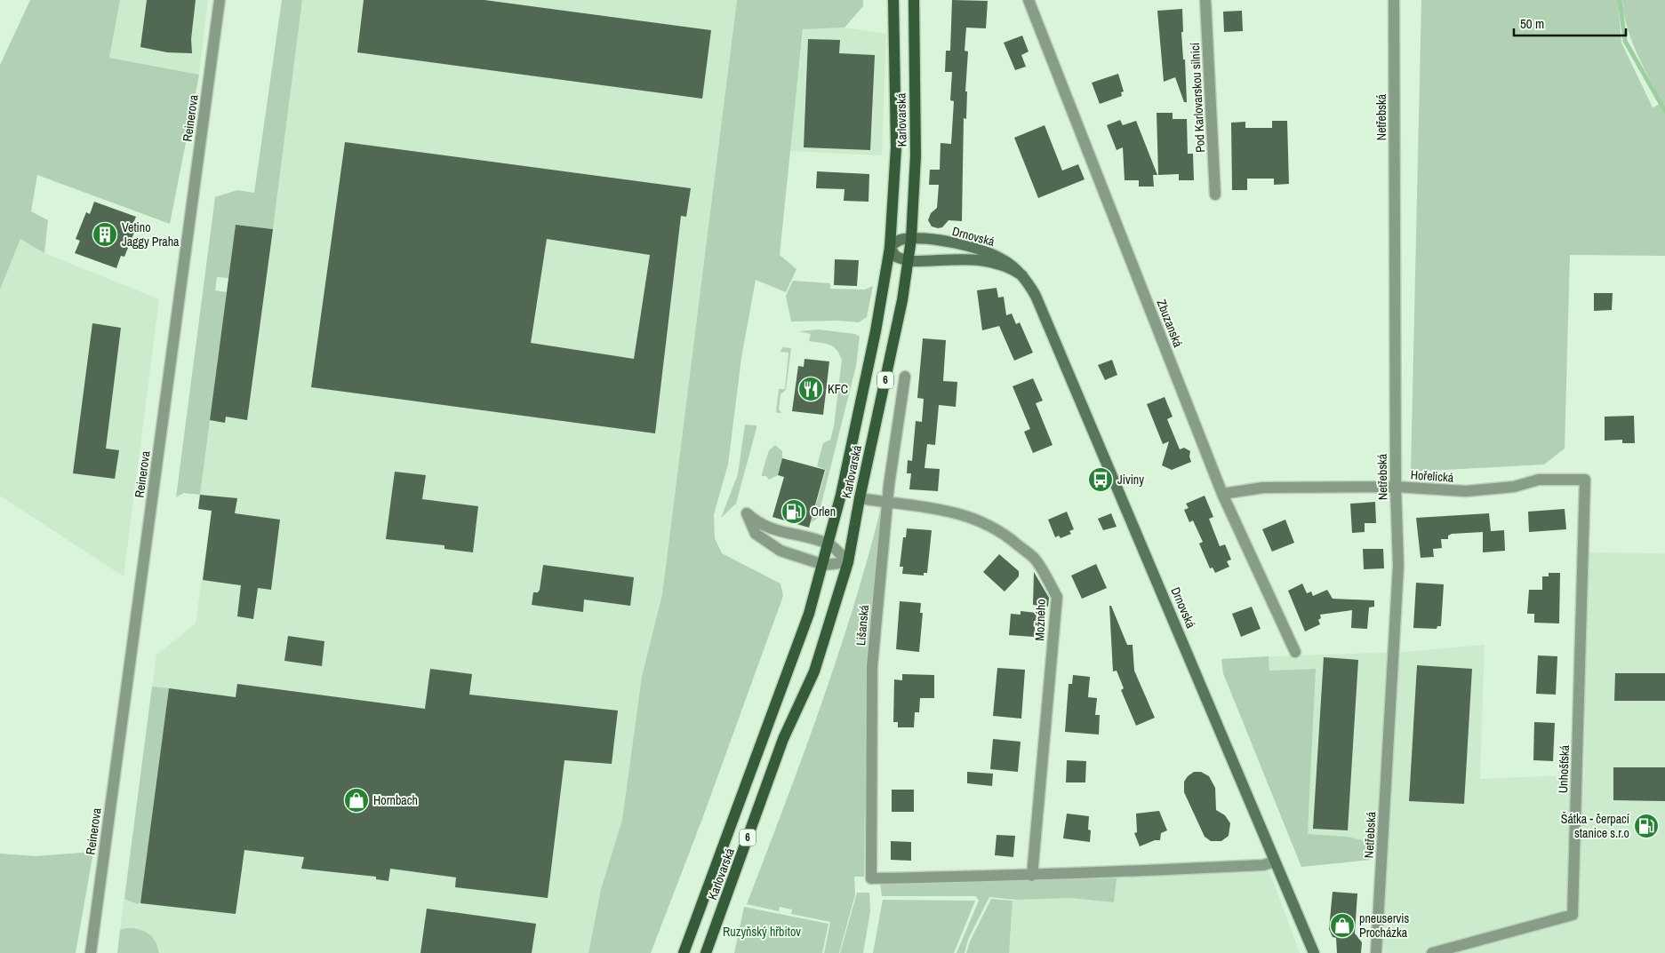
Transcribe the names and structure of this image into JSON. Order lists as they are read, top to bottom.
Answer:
{
  "streets": {
    "main road": ["Karlovarská", "Drnovská", "6"],
    "street": [
      "Pod Karlovarskou silnicí",
      "Netřebská",
      "Reinerova",
      "Zbuzanská",
      "Hořelická",
      "Možného",
      "Lišanská",
      "Unhošťská"
    ]
  },
  "crossings": [
    ["Netřebská", "Hořelická"],
    ["Karlovarská", "Drnovská"],
    ["Karlovarská", "Možného"],
    ["Zbuzanská", "Hořelická"],
    ["Hořelická", "Unhošťská"],
    ["Možného", "Lišanská"]
  ],
  "parks": ["Ruzyňský hřbitov"],
  "places": {
    "building": ["Vetino Jaggy Praha"],
    "restaurant": ["KFC"],
    "bus stop": ["Jiviny"],
    "fuel station": ["Orlen", "Šátka - čerpací stanice s.r.o"],
    "shop": ["Hornbach", "pneuservis Procházka"]
  },
  "scale_bar": "50 m"
}
